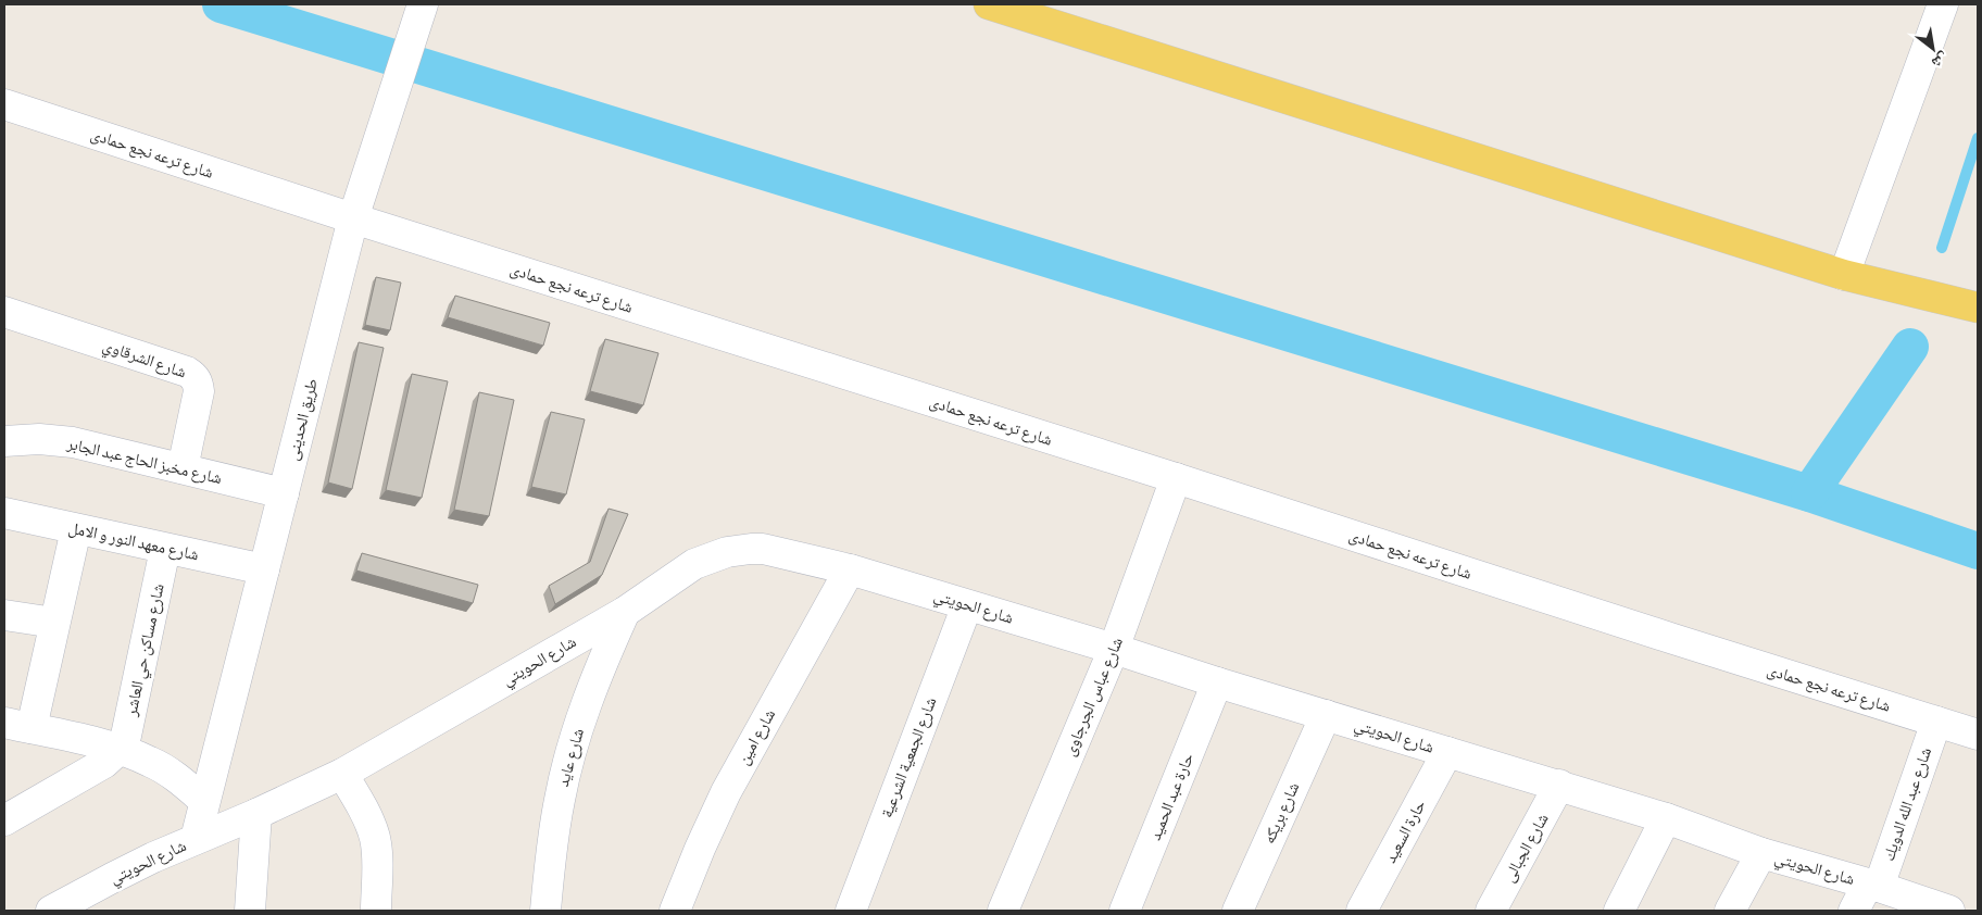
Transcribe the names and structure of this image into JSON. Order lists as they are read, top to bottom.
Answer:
{
  "streets": {
    "street": [
      "شارع ترعه نجع حمادى",
      "شارع الشرقاوي",
      "طريق الحدينى",
      "شارع مخبز الحاج عبد الجابر",
      "شارع معهد النور و الامل",
      "شارع الحويتي",
      "شارع مساكن حي العاشر",
      "شارع عباس الجرجاوى",
      "شارع امين",
      "شارع عايد",
      "شارع الجمعية الشرعية",
      "حارة عبد الحميد",
      "شارع عبد الله الدويك",
      "شارع بريكه",
      "حارة السعيد",
      "شارع الجبالى"
    ]
  },
  "crossings": [
    ["شارع ترعه نجع حمادى", "طريق الحدينى"],
    ["شارع ترعه نجع حمادى", "شارع عباس الجرجاوى"],
    ["شارع ترعه نجع حمادى", "شارع عبد الله الدويك"],
    ["شارع الشرقاوي", "شارع مخبز الحاج عبد الجابر"],
    ["طريق الحدينى", "شارع مخبز الحاج عبد الجابر"],
    ["طريق الحدينى", "شارع معهد النور و الامل"],
    ["طريق الحدينى", "شارع الحويتي"],
    ["شارع معهد النور و الامل", "شارع مساكن حي العاشر"],
    ["شارع الحويتي", "شارع عباس الجرجاوى"],
    ["شارع الحويتي", "شارع امين"],
    ["شارع الحويتي", "شارع عايد"],
    ["شارع الحويتي", "شارع الجمعية الشرعية"],
    ["شارع الحويتي", "حارة عبد الحميد"],
    ["شارع الحويتي", "شارع عبد الله الدويك"],
    ["شارع الحويتي", "شارع بريكه"],
    ["شارع الحويتي", "حارة السعيد"],
    ["شارع الحويتي", "شارع الجبالى"]
  ],
  "north": "bottom right"
}
